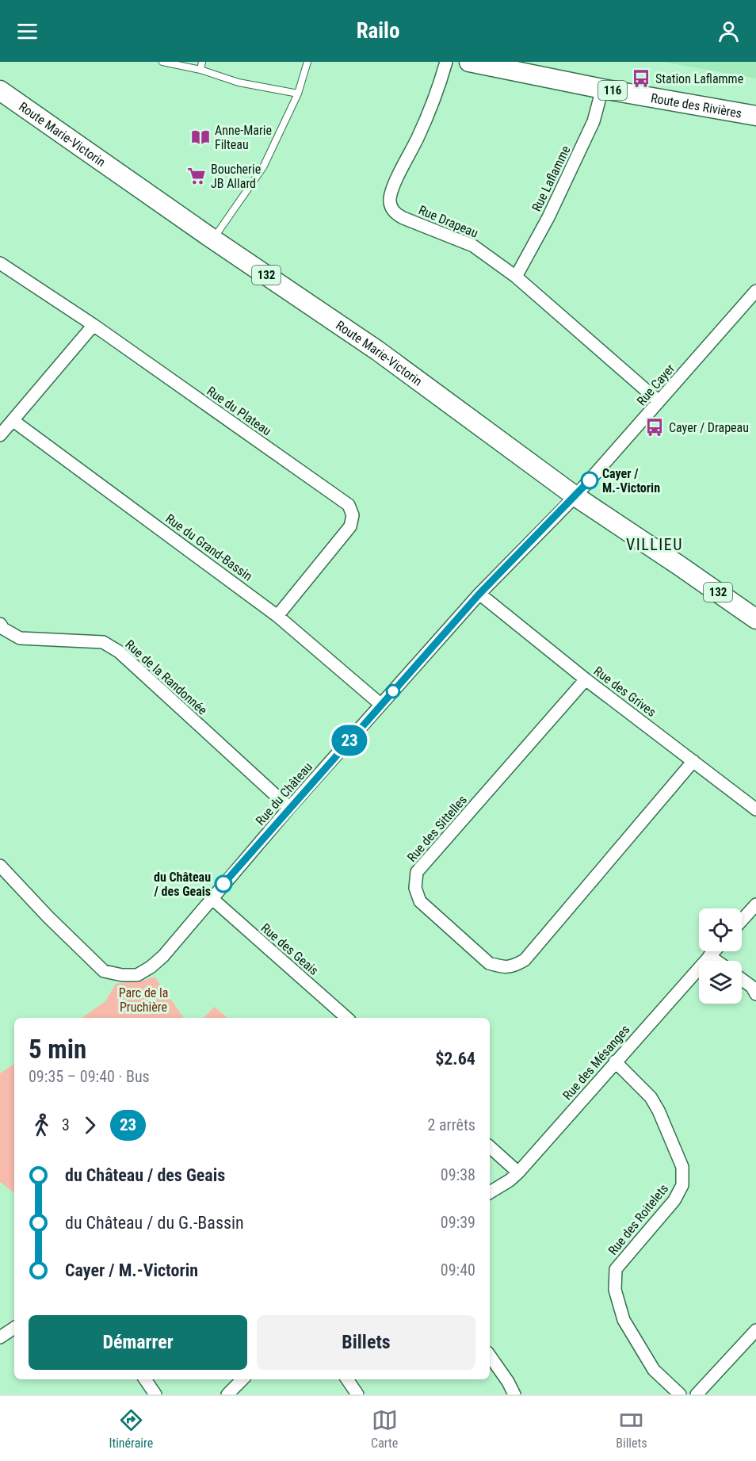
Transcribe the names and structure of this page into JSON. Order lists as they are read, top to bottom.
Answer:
{
  "streets": {
    "main road": [
      "116",
      "Route des Rivières",
      "Route Marie-Victorin",
      "132"
    ],
    "street": [
      "Rue Laflamme",
      "Rue Drapeau",
      "Rue Cayer",
      "Rue du Plateau",
      "Rue du Grand-Bassin",
      "Rue de la Randonnée",
      "Rue des Grives",
      "Rue du Château",
      "Rue des Sittelles",
      "Rue des Geais",
      "Rue des Mésanges",
      "Rue des Roitelets"
    ]
  },
  "crossings": [
    ["Route des Rivières", "Rue Laflamme"],
    ["Route Marie-Victorin", "Rue Cayer"],
    ["Route Marie-Victorin", "Rue du Château"],
    ["Rue Laflamme", "Rue Drapeau"],
    ["Rue Drapeau", "Rue Cayer"],
    ["Rue Cayer", "Rue du Château"],
    ["Rue du Plateau", "Rue du Grand-Bassin"],
    ["Rue du Grand-Bassin", "Rue du Château"],
    ["Rue de la Randonnée", "Rue du Château"],
    ["Rue des Grives", "Rue du Château"],
    ["Rue des Grives", "Rue des Sittelles"],
    ["Rue du Château", "Rue des Geais"],
    ["Rue des Mésanges", "Rue des Roitelets"]
  ],
  "districts": ["VILLIEU"],
  "parks": ["Parc de la Pruchière"],
  "places": {
    "bus stop": ["Station Laflamme", "Cayer / Drapeau"],
    "library": ["Anne-Marie Filteau"],
    "supermarket": ["Boucherie JB Allard"],
    "other": ["Cayer / M.-Victorin", "du Château / des Geais"]
  },
  "lines": ["bus line 23"],
  "page": {
    "header": "Railo",
    "on_map": "23",
    "heading": ["5 min", "09:35 – 09:40 · Bus", "$2.64"],
    "legs": ["3", "23", "2 arrêts"],
    "list": [
      {
        "name": "du Château / des Geais",
        "value": "09:38"
      },
      {
        "name": "du Château / du G.-Bassin",
        "value": "09:39"
      },
      {
        "name": "Cayer / M.-Victorin",
        "value": "09:40"
      }
    ],
    "buttons": ["Démarrer", "Billets"],
    "tabs": ["Itinéraire", "Carte", "Billets"]
  }
}
